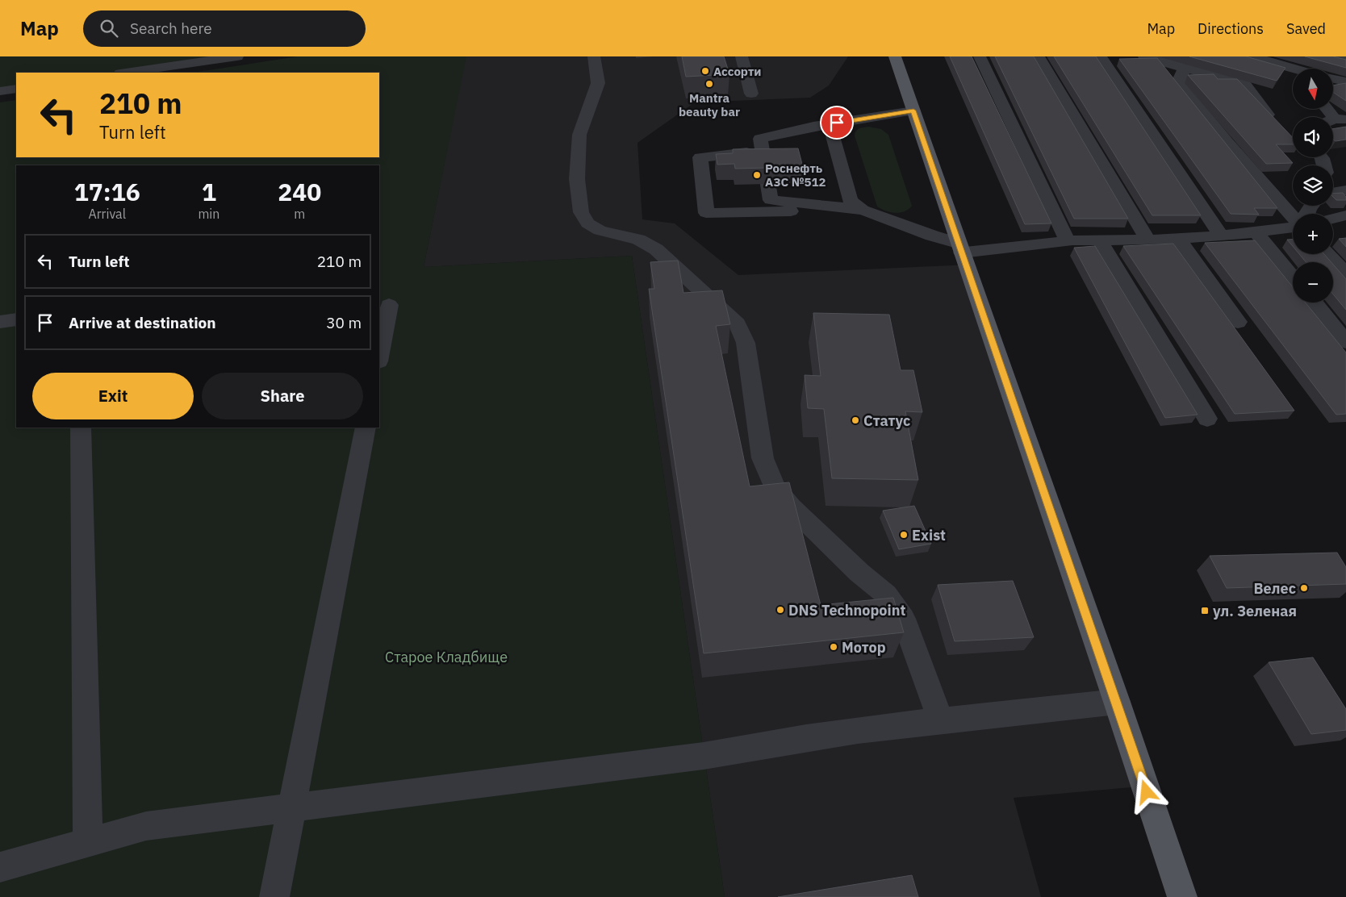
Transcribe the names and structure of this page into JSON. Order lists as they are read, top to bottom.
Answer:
{
  "parks": ["Старое Кладбище"],
  "places": {
    "other": [
      "Ассорти",
      "Mantra beauty bar",
      "Роснефть АЗС №512",
      "Статус",
      "Exist",
      "Велес",
      "DNS Technopoint",
      "Мотор"
    ],
    "transit": ["ул. Зеленая"]
  },
  "north": "bottom",
  "page": {
    "header": "Map",
    "search": "Search here",
    "nav": ["Map", "Directions", "Saved"],
    "map_buttons": ["+", "−"],
    "turn": ["210 m", "Turn left"],
    "eta": [
      "17:16",
      "Arrival",
      "1",
      "min",
      "240",
      "m"
    ],
    "list": [
      {
        "name": "Turn left",
        "value": "210 m"
      },
      {
        "name": "Arrive at destination",
        "value": "30 m"
      }
    ],
    "buttons": ["Exit", "Share"]
  }
}
